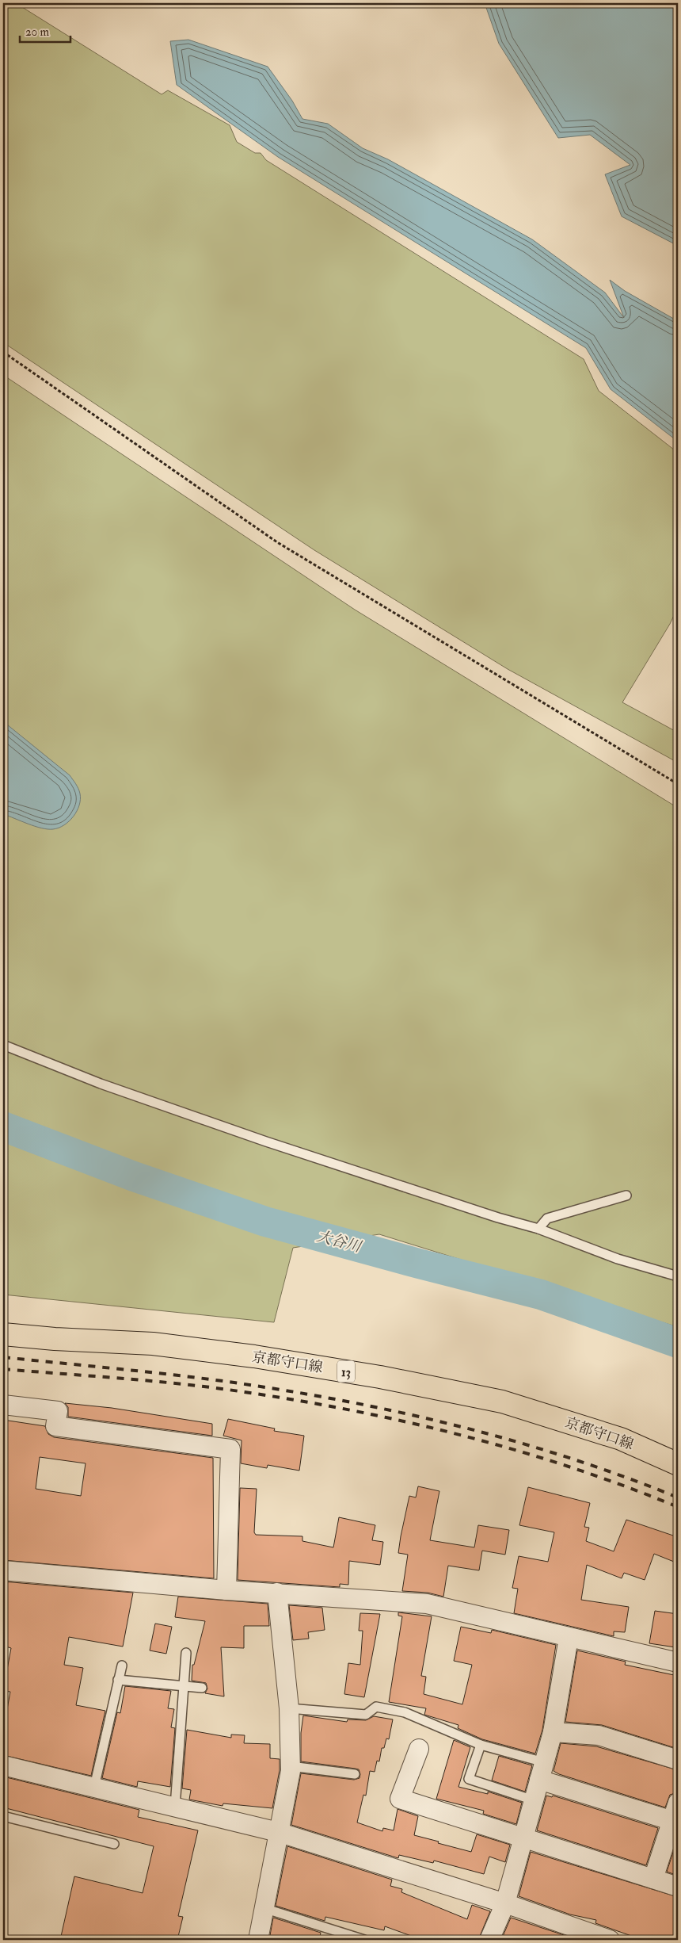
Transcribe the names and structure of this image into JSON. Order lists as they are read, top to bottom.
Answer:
{
  "streets": {
    "main road": ["京都守口線", "13"]
  },
  "water": ["大谷川"],
  "scale_bar": "20 m"
}
